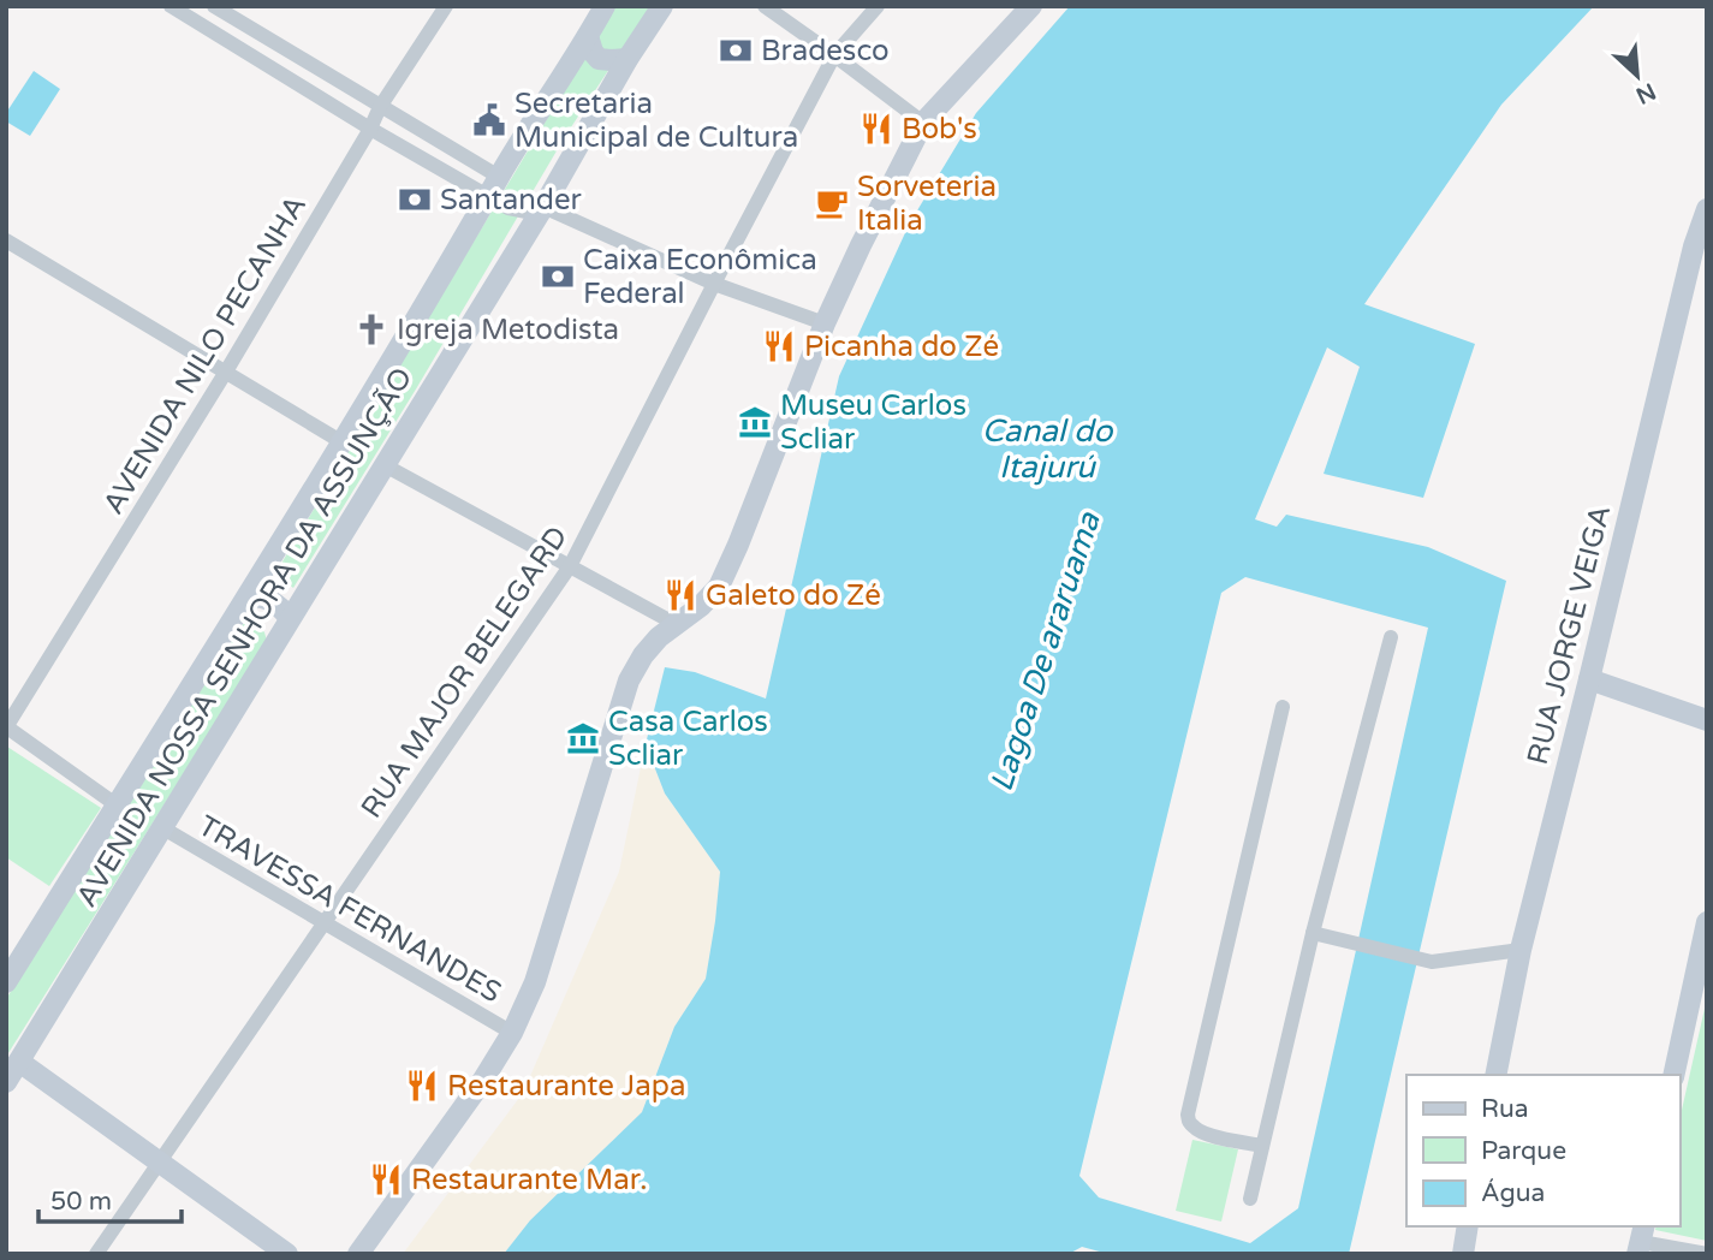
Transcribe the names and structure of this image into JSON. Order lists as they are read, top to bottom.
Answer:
{
  "streets": {
    "main road": ["RUA JORGE VEIGA", "AVENIDA NOSSA SENHORA DA ASSUNÇÃO"],
    "street": ["AVENIDA NILO PECANHA", "RUA MAJOR BELEGARD", "TRAVESSA FERNANDES"]
  },
  "crossings": [
    ["AVENIDA NOSSA SENHORA DA ASSUNÇÃO", "TRAVESSA FERNANDES"],
    ["RUA MAJOR BELEGARD", "TRAVESSA FERNANDES"]
  ],
  "water": ["Canal do Itajurú", "Lagoa De araruama"],
  "places": {
    "bank": ["Bradesco", "Santander", "Caixa Econômica Federal"],
    "public building": ["Secretaria Municipal de Cultura"],
    "restaurant": [
      "Bob's",
      "Picanha do Zé",
      "Galeto do Zé",
      "Restaurante Japa",
      "Restaurante Mar."
    ],
    "cafe": ["Sorveteria Italia"],
    "church": ["Igreja Metodista"],
    "museum": ["Museu Carlos Scliar", "Casa Carlos Scliar"]
  },
  "legend": ["Rua", "Parque", "Água"],
  "scale_bar": "50 m",
  "north": "bottom right"
}
